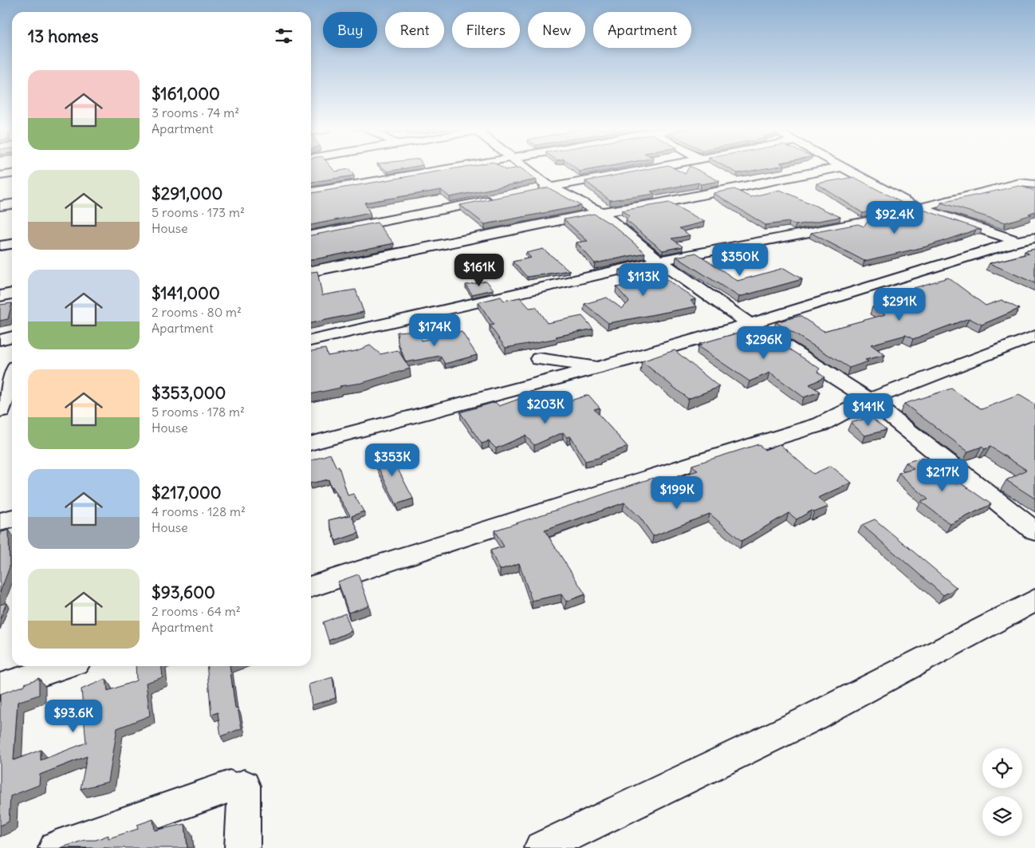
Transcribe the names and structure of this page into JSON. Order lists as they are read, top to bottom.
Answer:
{
  "page": {
    "chip": [
      "Buy",
      "Rent",
      "Filters",
      "New",
      "Apartment"
    ],
    "heading": "13 homes",
    "list": [
      {
        "name": "$161,000",
        "note": "3 rooms · 74 m² · Apartment"
      },
      {
        "name": "$291,000",
        "note": "5 rooms · 173 m² · House"
      },
      {
        "name": "$141,000",
        "note": "2 rooms · 80 m² · Apartment"
      },
      {
        "name": "$353,000",
        "note": "5 rooms · 178 m² · House"
      },
      {
        "name": "$217,000",
        "note": "4 rooms · 128 m² · House"
      },
      {
        "name": "$93,600",
        "note": "2 rooms · 64 m² · Apartment"
      }
    ],
    "price": [
      "$92.4K",
      "$350K",
      "$161K",
      "$113K",
      "$291K",
      "$174K",
      "$296K",
      "$203K",
      "$141K",
      "$353K",
      "$217K",
      "$199K",
      "$93.6K"
    ]
  }
}
